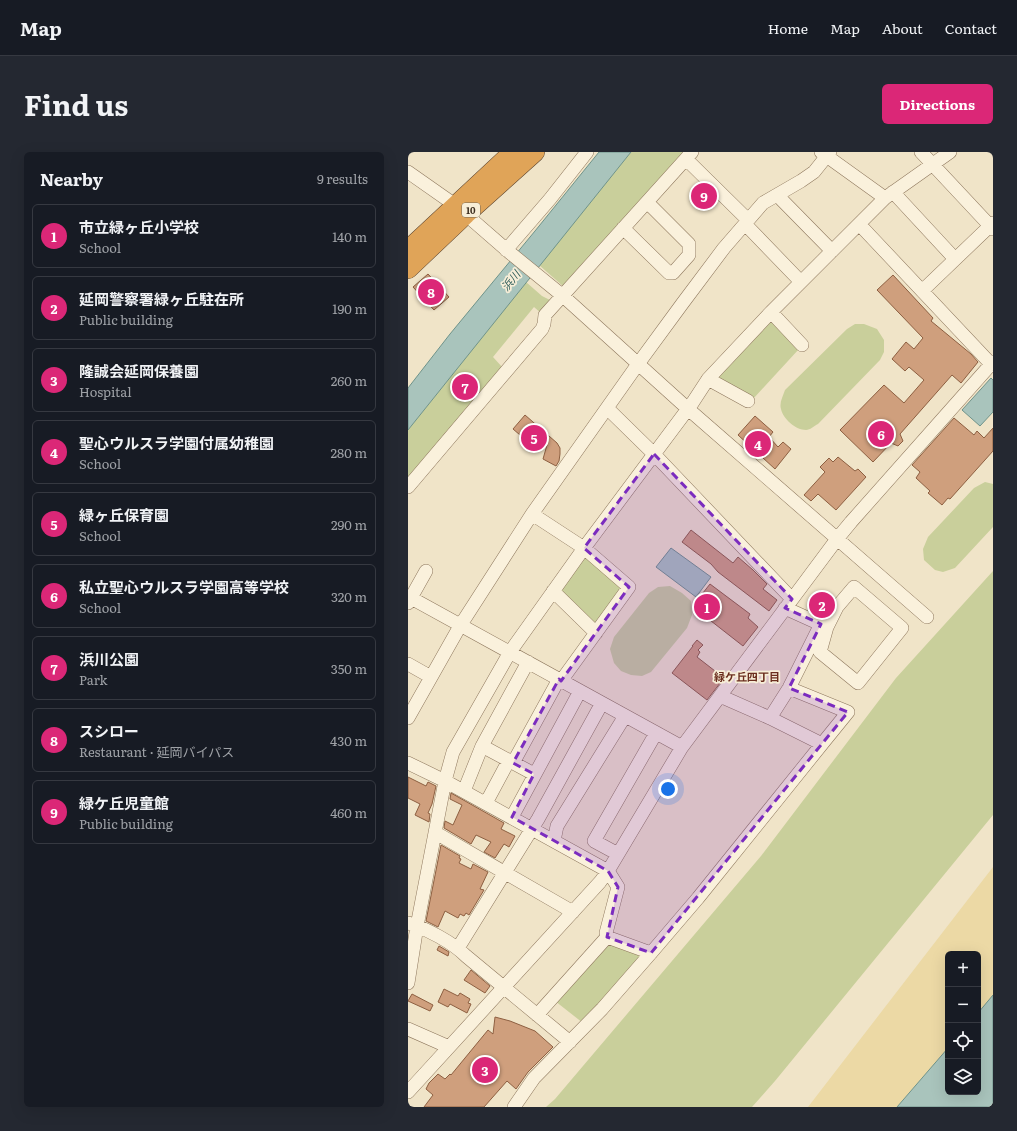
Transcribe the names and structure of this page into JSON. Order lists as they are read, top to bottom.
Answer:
{
  "streets": {
    "highway": ["10"]
  },
  "districts": ["緑ケ丘四丁目"],
  "water": ["浜川"],
  "page": {
    "header": "Map",
    "nav": [
      "Home",
      "Map",
      "About",
      "Contact"
    ],
    "title": "Find us",
    "buttons": "Directions",
    "heading": ["Nearby", "9 results"],
    "pins": [
      "9",
      "8",
      "7",
      "6",
      "5",
      "4",
      "2",
      "1",
      "3"
    ],
    "list": [
      {
        "mark": "1",
        "name": "市立緑ヶ丘小学校",
        "note": "School",
        "value": "140 m"
      },
      {
        "mark": "2",
        "name": "延岡警察署緑ヶ丘駐在所",
        "note": "Public building",
        "value": "190 m"
      },
      {
        "mark": "3",
        "name": "隆誠会延岡保養園",
        "note": "Hospital",
        "value": "260 m"
      },
      {
        "mark": "4",
        "name": "聖心ウルスラ学園付属幼稚園",
        "note": "School",
        "value": "280 m"
      },
      {
        "mark": "5",
        "name": "緑ヶ丘保育園",
        "note": "School",
        "value": "290 m"
      },
      {
        "mark": "6",
        "name": "私立聖心ウルスラ学園高等学校",
        "note": "School",
        "value": "320 m"
      },
      {
        "mark": "7",
        "name": "浜川公園",
        "note": "Park",
        "value": "350 m"
      },
      {
        "mark": "8",
        "name": "スシロー",
        "note": "Restaurant · 延岡バイパス",
        "value": "430 m"
      },
      {
        "mark": "9",
        "name": "緑ケ丘児童館",
        "note": "Public building",
        "value": "460 m"
      }
    ],
    "map_buttons": ["+", "−"]
  }
}
